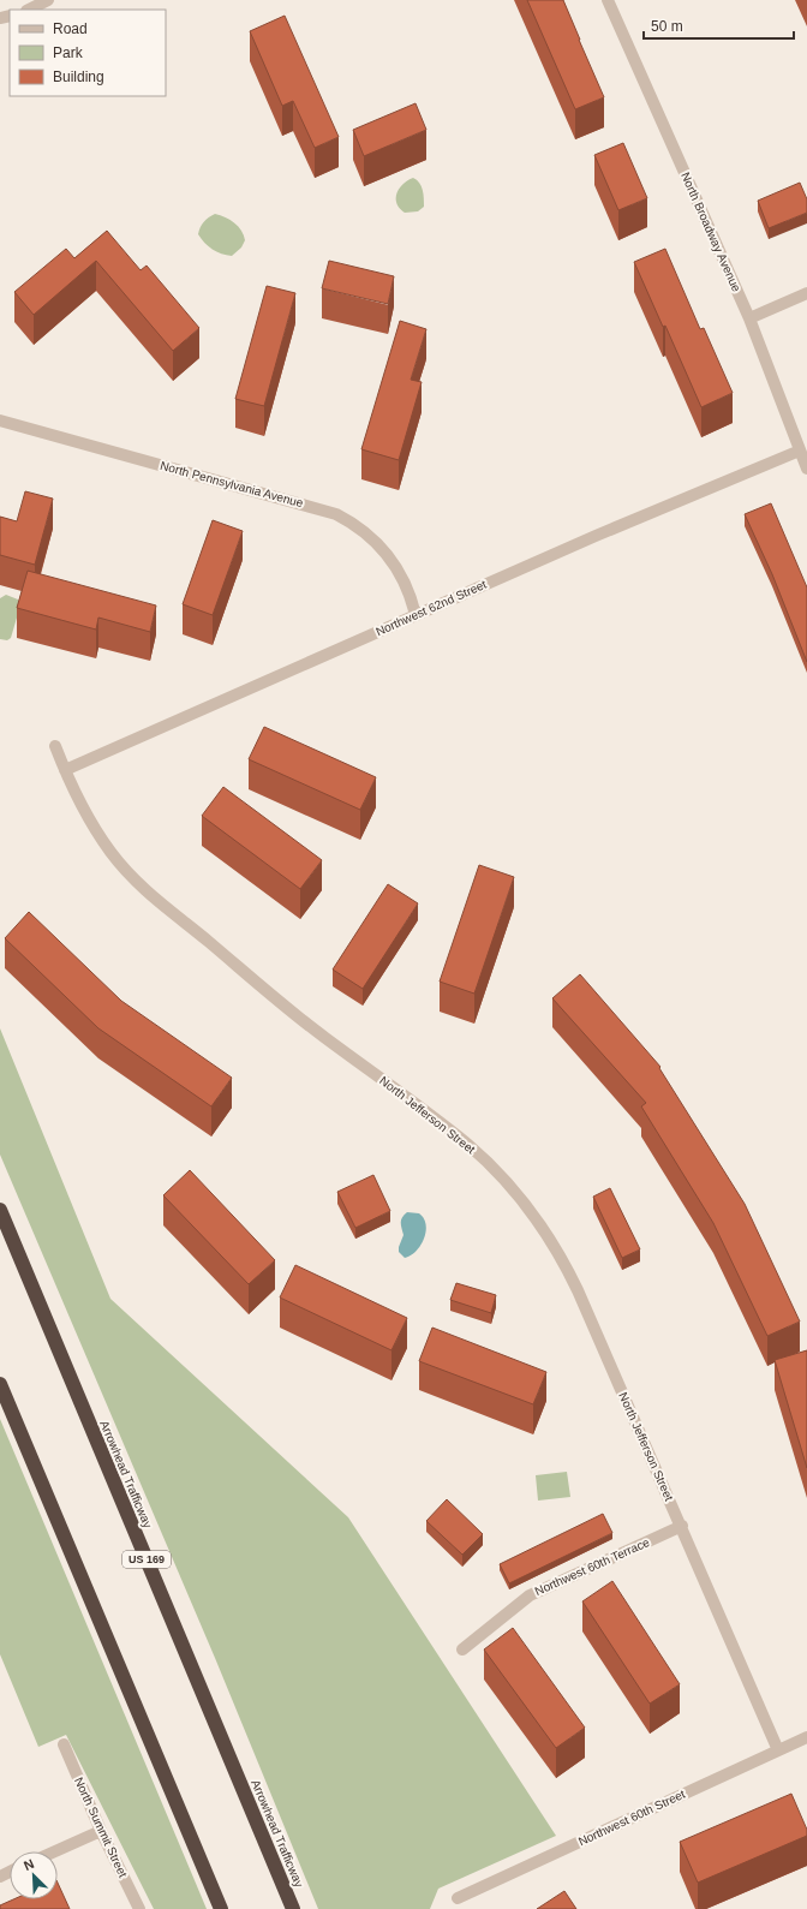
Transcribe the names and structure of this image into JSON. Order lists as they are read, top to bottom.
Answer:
{
  "streets": {
    "highway": ["Arrowhead Trafficway", "US 169"],
    "street": [
      "North Broadway Avenue",
      "North Pennsylvania Avenue",
      "Northwest 62nd Street",
      "North Jefferson Street",
      "Northwest 60th Terrace",
      "Northwest 60th Street",
      "North Summit Street"
    ]
  },
  "crossings": [
    ["North Broadway Avenue", "Northwest 62nd Street"],
    ["North Pennsylvania Avenue", "Northwest 62nd Street"],
    ["Northwest 62nd Street", "North Jefferson Street"],
    ["North Jefferson Street", "Northwest 60th Terrace"],
    ["North Jefferson Street", "Northwest 60th Street"]
  ],
  "legend": ["Road", "Park", "Building"],
  "scale_bar": "50 m",
  "north": "top left"
}
